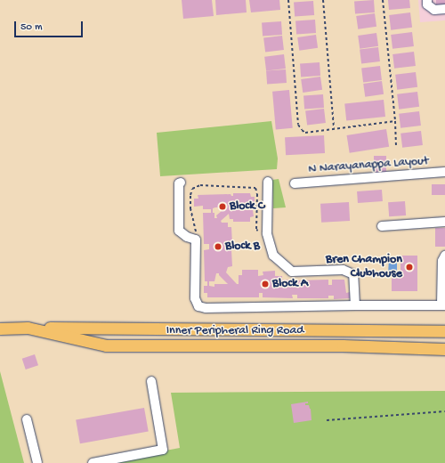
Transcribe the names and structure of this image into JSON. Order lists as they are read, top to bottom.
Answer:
{
  "streets": {
    "main road": ["Inner Peripheral Ring Road"],
    "street": ["N Narayanappa Layout"]
  },
  "places": [
    "Block C",
    "Block B",
    "Bren Champion Clubhouse",
    "Block A"
  ],
  "scale_bar": "50 m"
}
